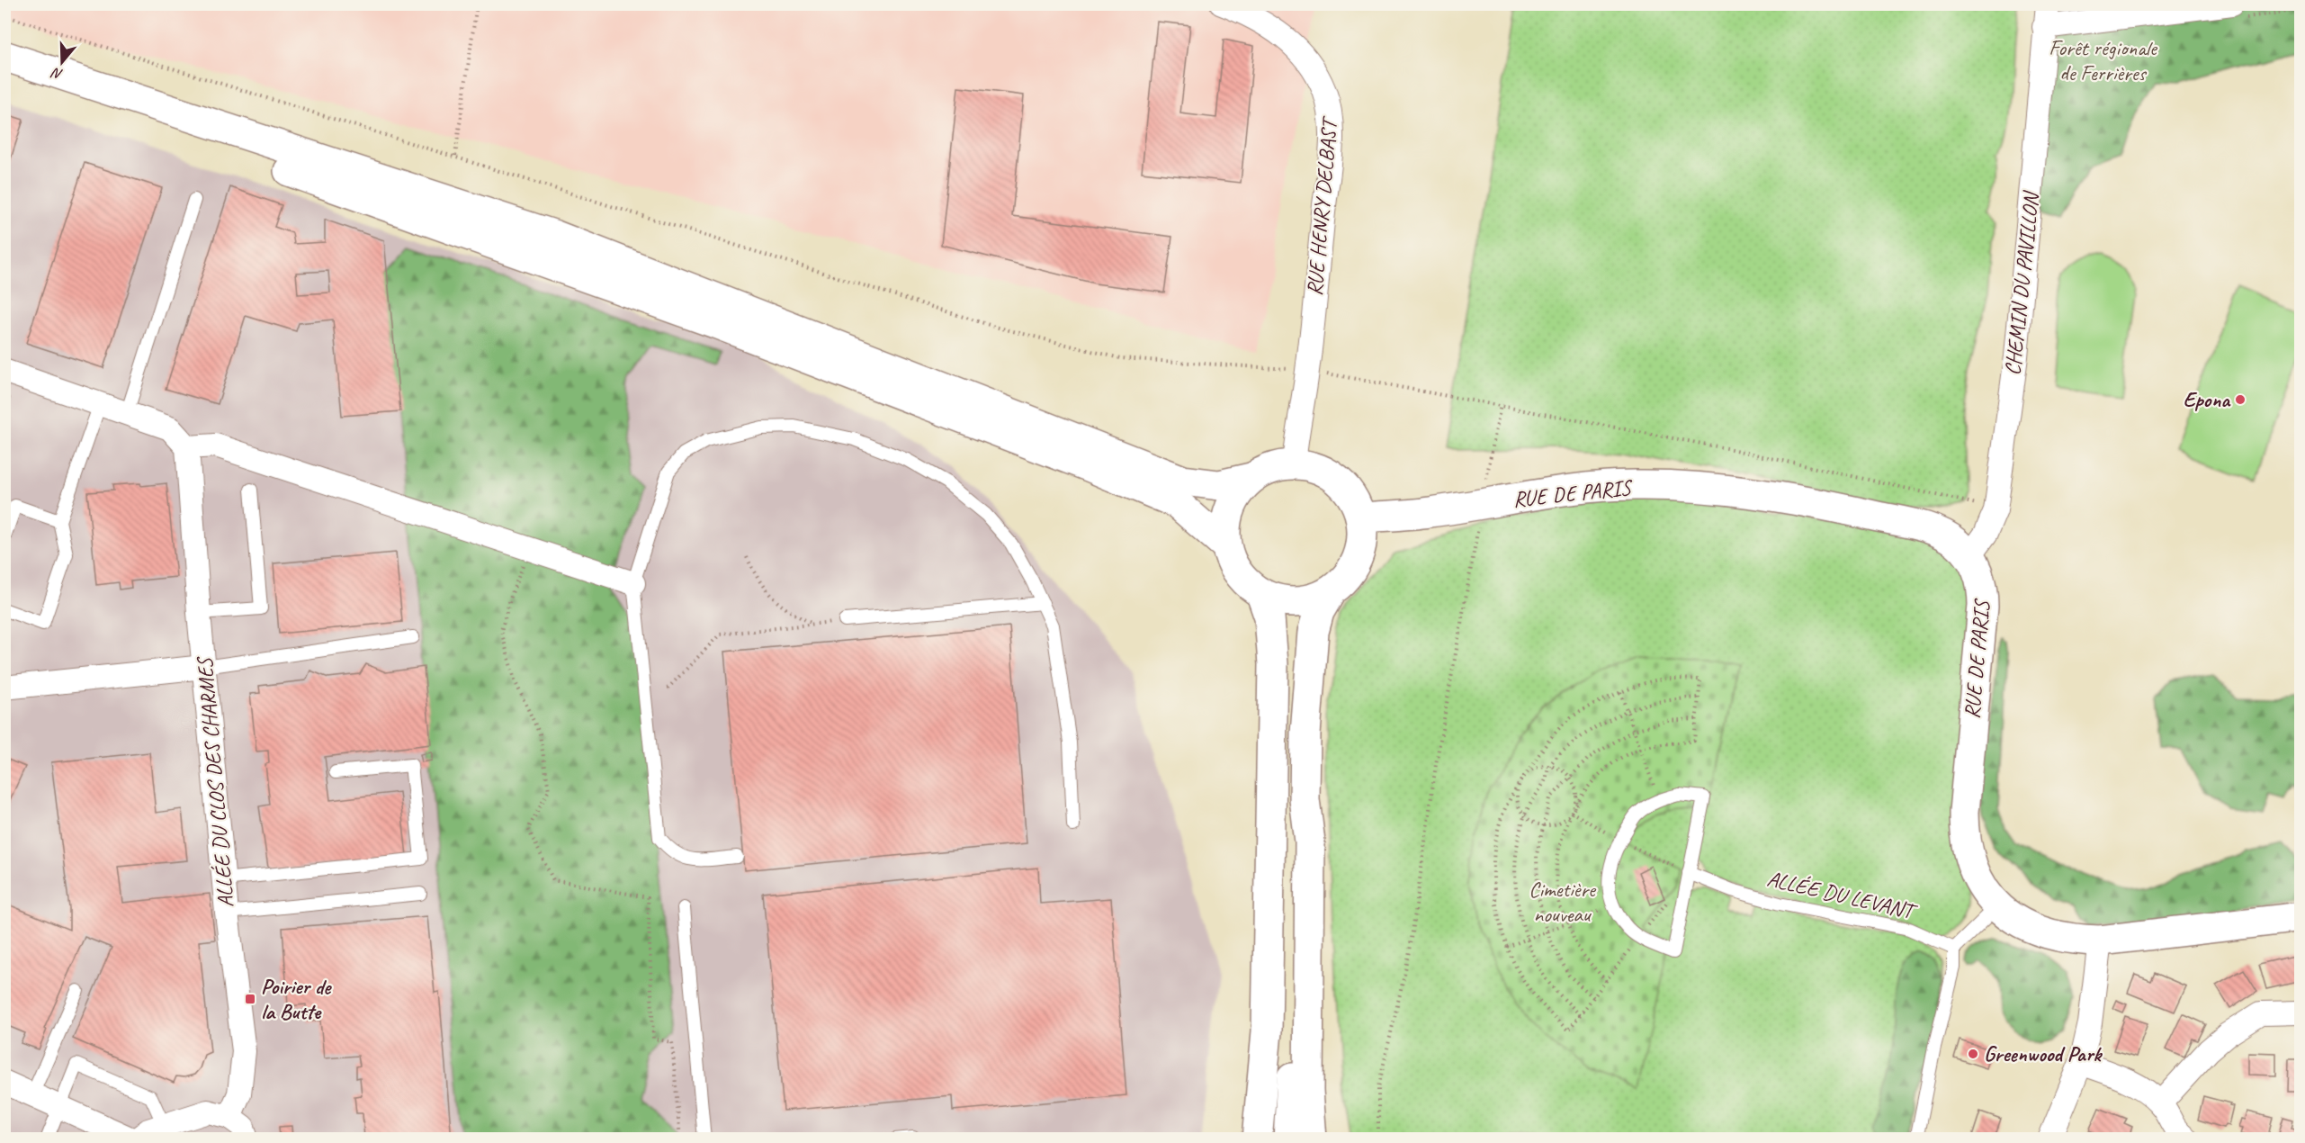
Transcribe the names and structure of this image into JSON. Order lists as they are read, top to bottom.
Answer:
{
  "streets": {
    "main road": ["RUE DE PARIS"],
    "street": ["RUE HENRY DELBAST", "CHEMIN DU PAVILLON", "ALLÉE DU CLOS DES CHARMES"],
    "lane": ["ALLÉE DU LEVANT"]
  },
  "crossings": [
    ["RUE HENRY DELBAST", "RUE DE PARIS"],
    ["CHEMIN DU PAVILLON", "RUE DE PARIS"]
  ],
  "parks": ["Forêt régionale de Ferrières", "Cimetière nouveau"],
  "places": {
    "other": ["Epona", "Greenwood Park"],
    "transit": ["Poirier de la Butte"]
  },
  "north": "bottom"
}
